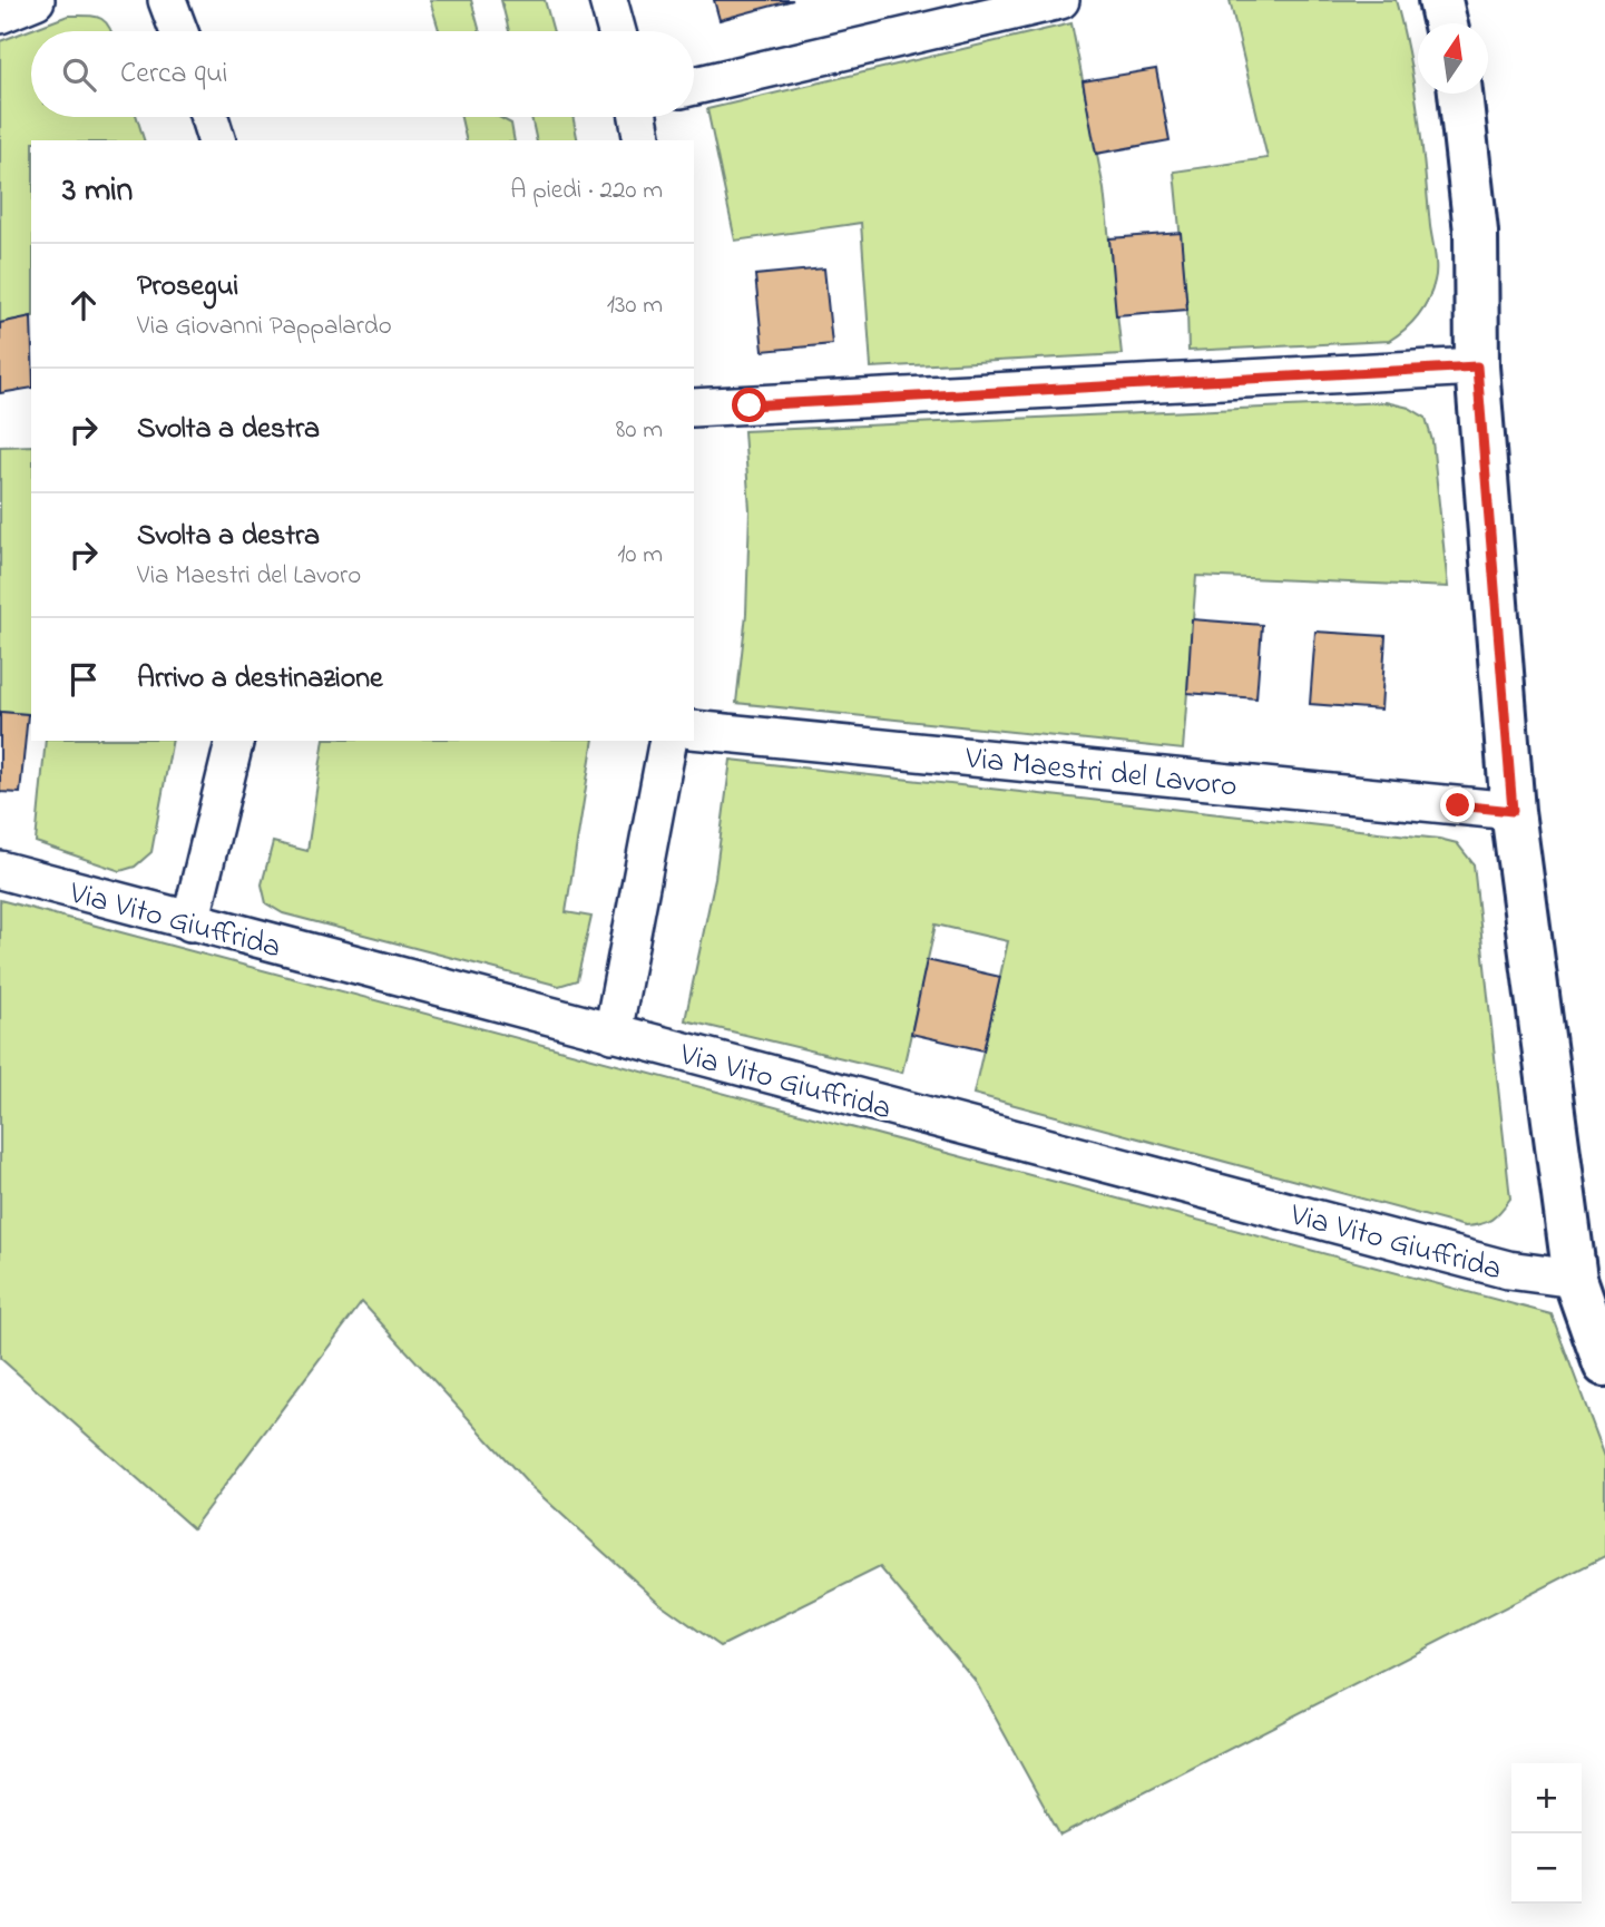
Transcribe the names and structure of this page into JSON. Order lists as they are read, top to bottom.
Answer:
{
  "streets": {
    "street": ["Via Maestri del Lavoro", "Via Vito Giuffrida"]
  },
  "north": "top",
  "page": {
    "search": "Cerca qui",
    "heading": ["3 min", "A piedi · 220 m"],
    "list": [
      ["Prosegui", "Via Giovanni Pappalardo", "130 m"],
      ["Svolta a destra", "80 m"],
      ["Svolta a destra", "Via Maestri del Lavoro", "10 m"],
      "Arrivo a destinazione"
    ],
    "map_buttons": ["+", "−"]
  }
}
